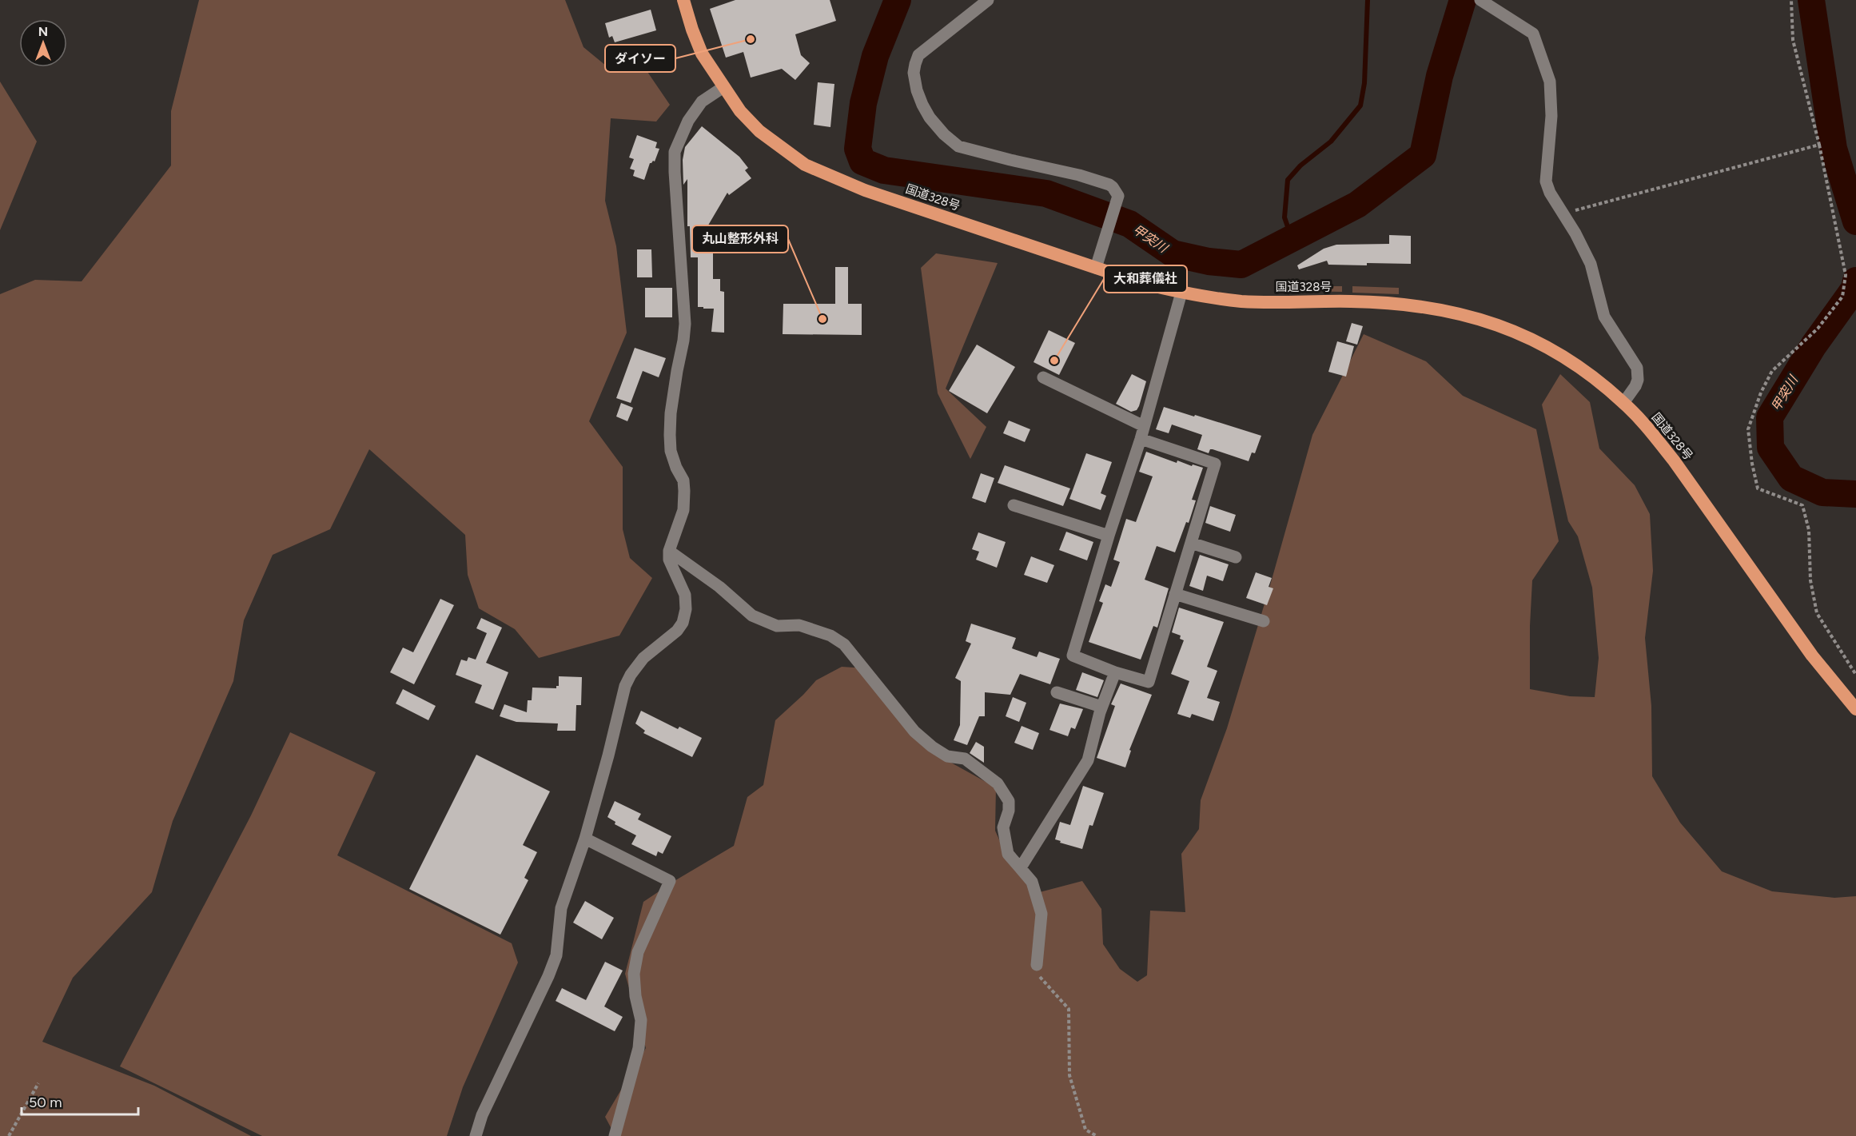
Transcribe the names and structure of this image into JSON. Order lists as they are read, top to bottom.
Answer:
{
  "streets": {
    "highway": ["国道328号"]
  },
  "water": ["甲突川"],
  "places": ["ダイソー", "丸山整形外科", "大和葬儀社"],
  "scale_bar": "50 m",
  "north": "top"
}
